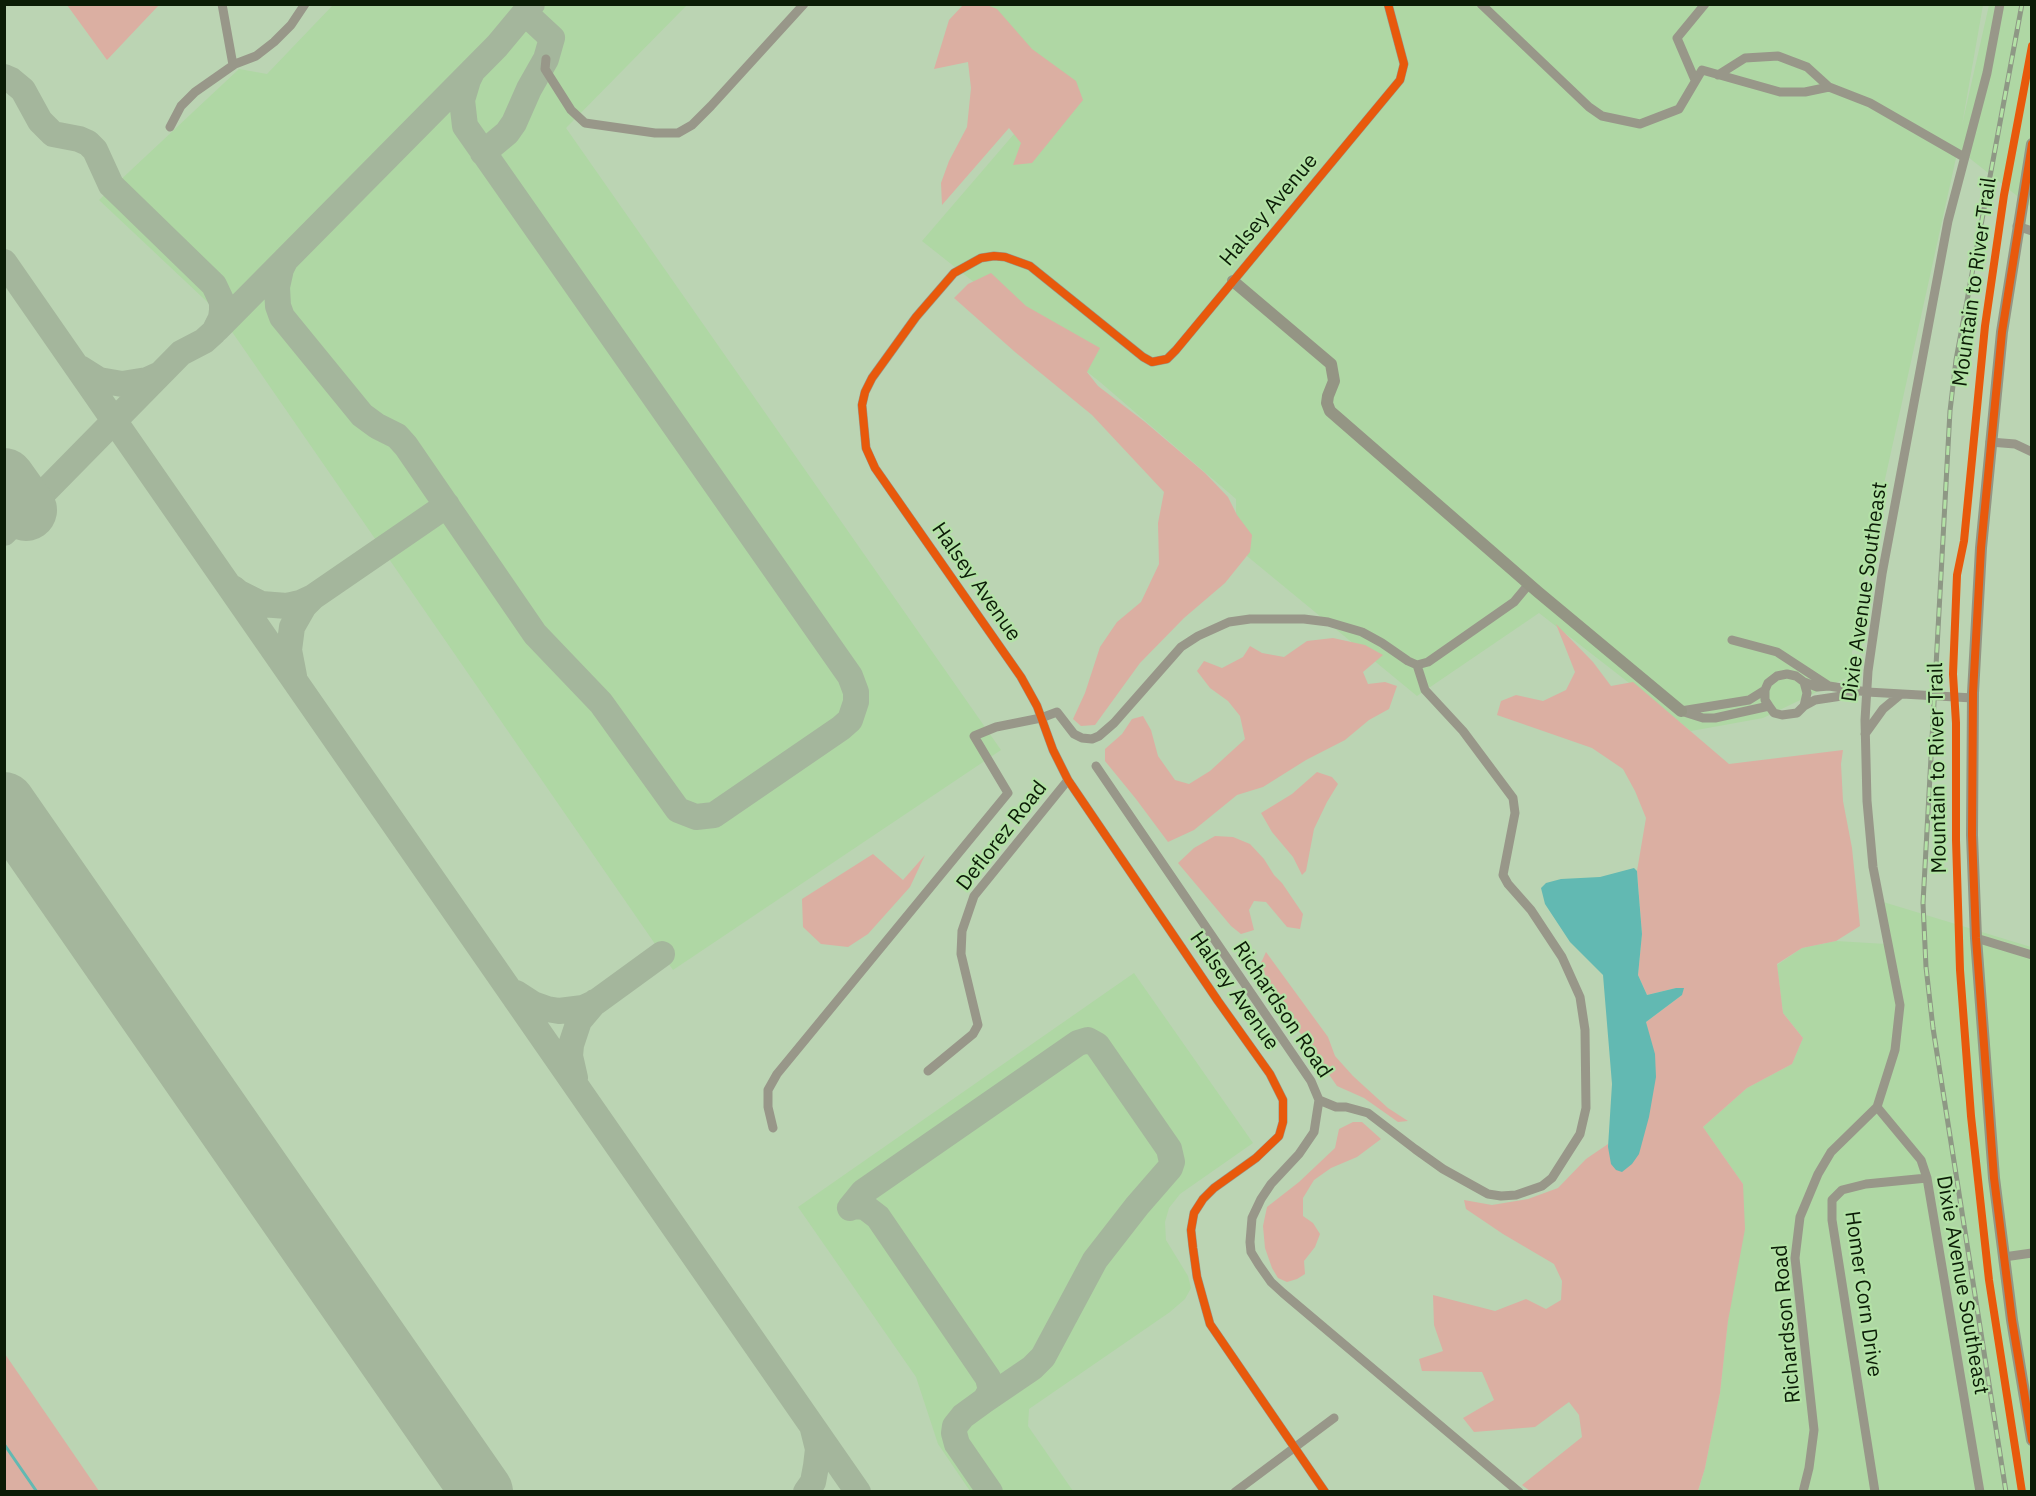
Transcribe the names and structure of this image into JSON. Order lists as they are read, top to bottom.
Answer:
{
  "streets": {
    "street": [
      "Halsey Avenue",
      "Dixie Avenue Southeast",
      "Deflorez Road",
      "Richardson Road",
      "Homer Corn Drive"
    ],
    "cycle path": ["Mountain to River Trail"]
  },
  "crossings": [
    ["Halsey Avenue", "Deflorez Road"],
    ["Dixie Avenue Southeast", "Richardson Road"],
    ["Dixie Avenue Southeast", "Homer Corn Drive"]
  ]
}
